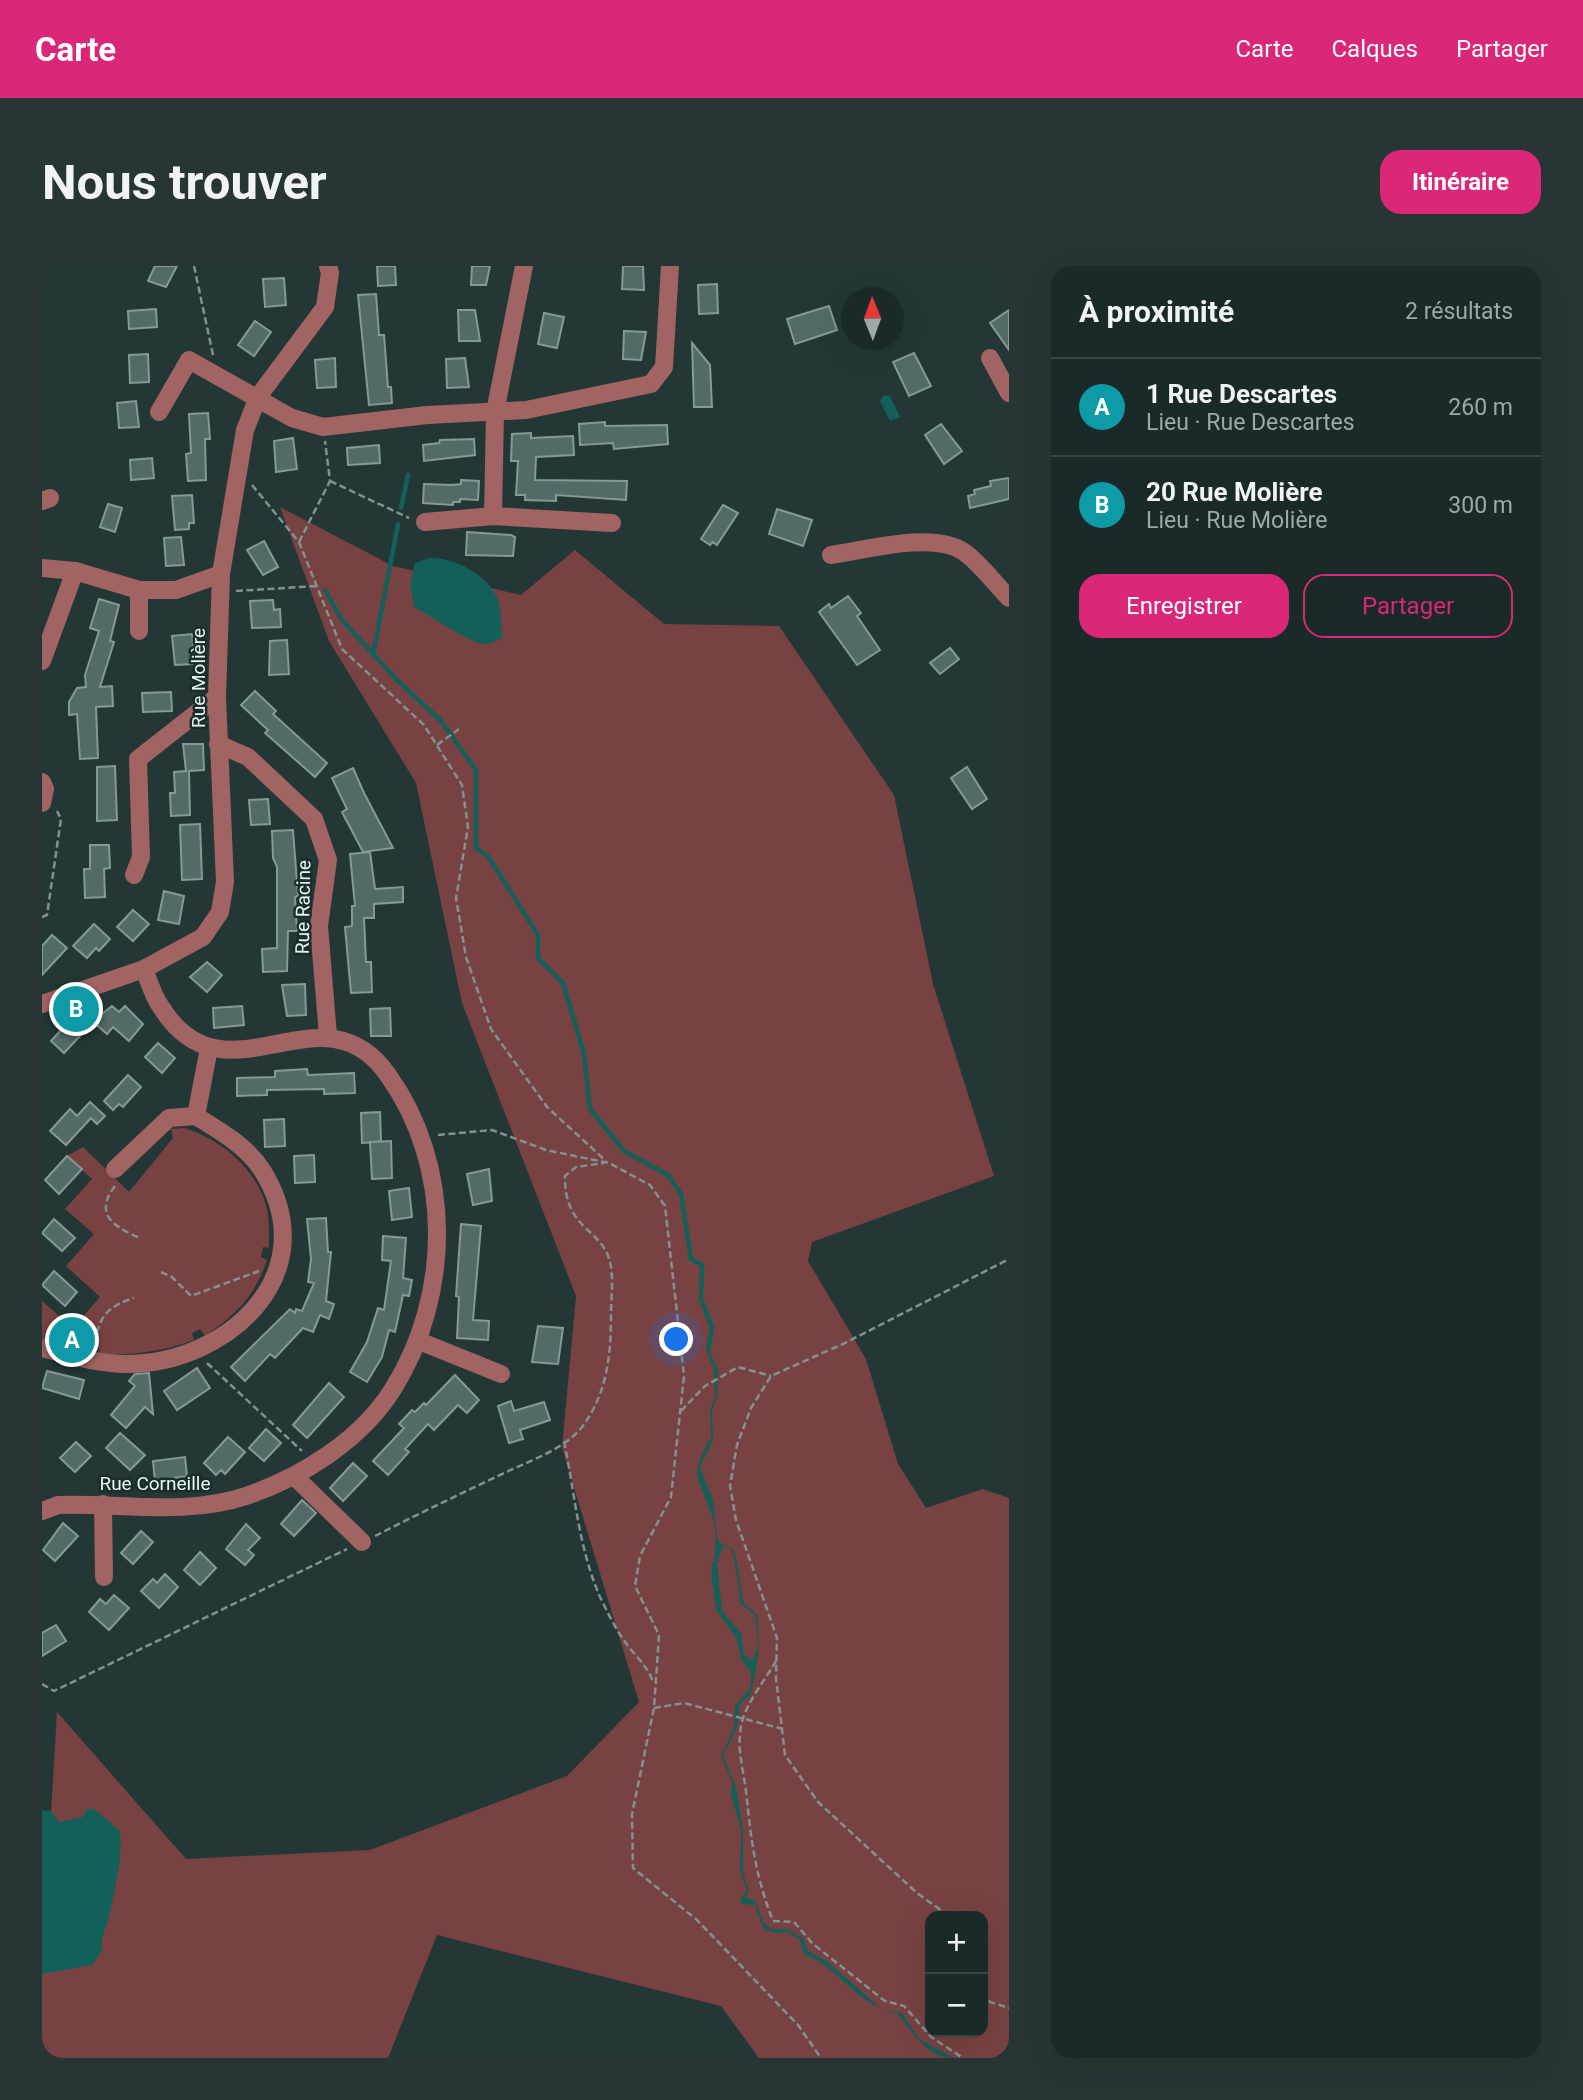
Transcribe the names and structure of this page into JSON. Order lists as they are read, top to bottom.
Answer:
{
  "streets": {
    "street": ["Rue Molière", "Rue Racine", "Rue Corneille"]
  },
  "crossings": [
    ["Rue Molière", "Rue Racine"],
    ["Rue Molière", "Rue Corneille"],
    ["Rue Racine", "Rue Corneille"]
  ],
  "north": "top",
  "page": {
    "header": "Carte",
    "nav": ["Carte", "Calques", "Partager"],
    "buttons": [
      "Itinéraire",
      ["Enregistrer", "Partager"]
    ],
    "title": "Nous trouver",
    "heading": ["À proximité", "2 résultats"],
    "list": [
      {
        "mark": "A",
        "name": "1 Rue Descartes",
        "note": "Lieu · Rue Descartes",
        "value": "260 m"
      },
      {
        "mark": "B",
        "name": "20 Rue Molière",
        "note": "Lieu · Rue Molière",
        "value": "300 m"
      }
    ],
    "pins": ["B", "A"],
    "map_buttons": ["+", "−"]
  }
}
